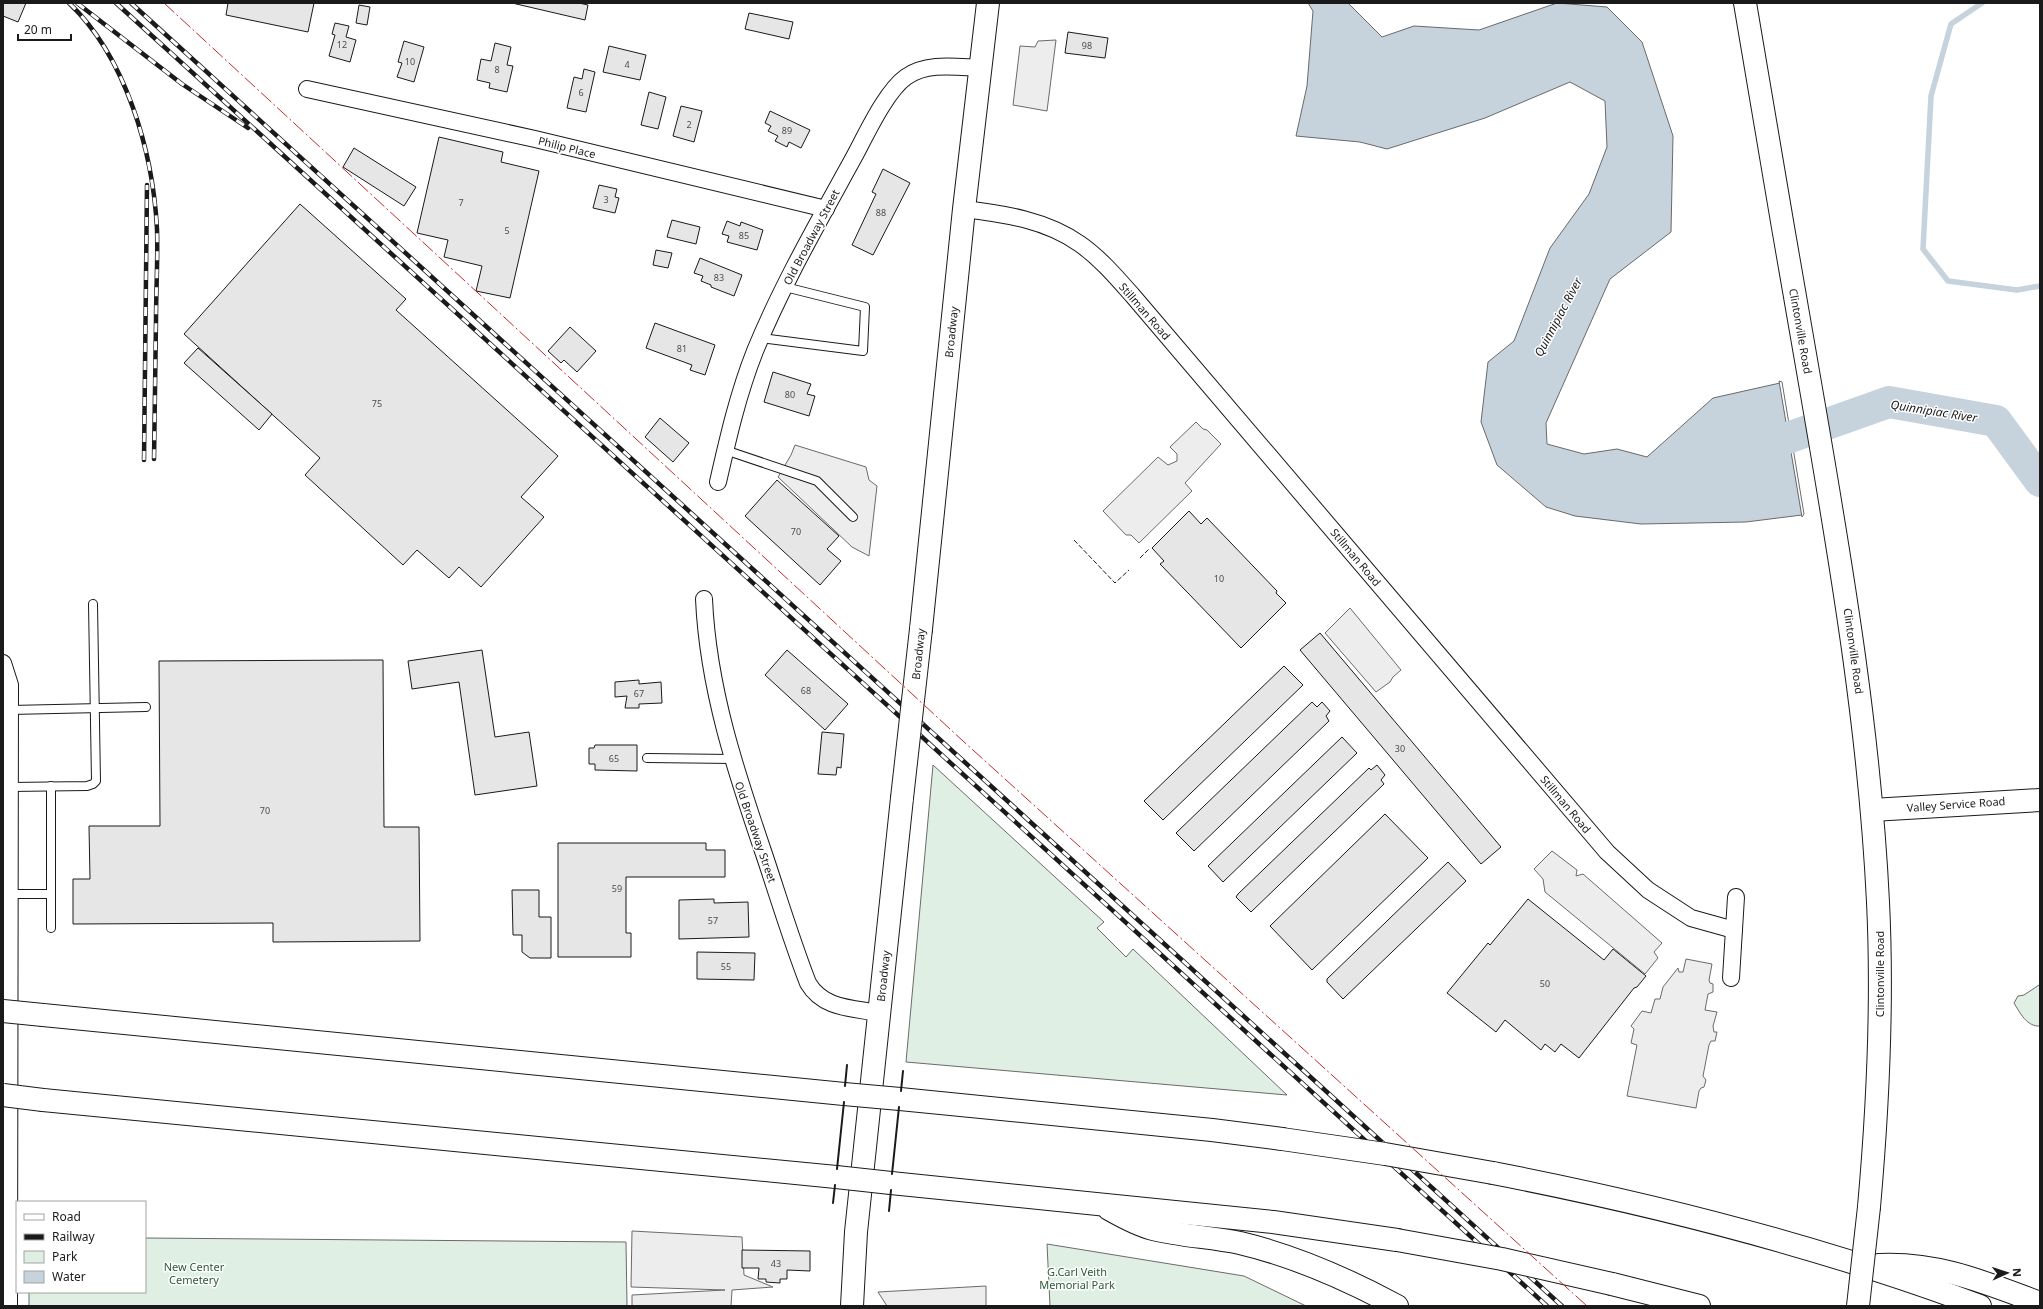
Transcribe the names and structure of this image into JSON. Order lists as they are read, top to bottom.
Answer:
{
  "streets": {
    "main road": ["Clintonville Road", "Broadway", "Valley Service Road"],
    "street": ["Philip Place", "Old Broadway Street", "Stillman Road"]
  },
  "crossings": [
    ["Philip Place", "Old Broadway Street"],
    ["Old Broadway Street", "Broadway"],
    ["Stillman Road", "Broadway"],
    ["Clintonville Road", "Valley Service Road"]
  ],
  "water": ["Quinnipiac River"],
  "parks": ["New Center Cemetery", "G.Carl Veith Memorial Park"],
  "house_numbers": [
    "12",
    "98",
    "10",
    "4",
    "8",
    "6",
    "2",
    "89",
    "3",
    "7",
    "88",
    "5",
    "85",
    "83",
    "81",
    "80",
    "75",
    "70",
    "10",
    "68",
    "67",
    "30",
    "65",
    "70",
    "59",
    "57",
    "55",
    "50",
    "43"
  ],
  "legend": [
    "Road",
    "Railway",
    "Park",
    "Water"
  ],
  "scale_bar": "20 m",
  "north": "right"
}
